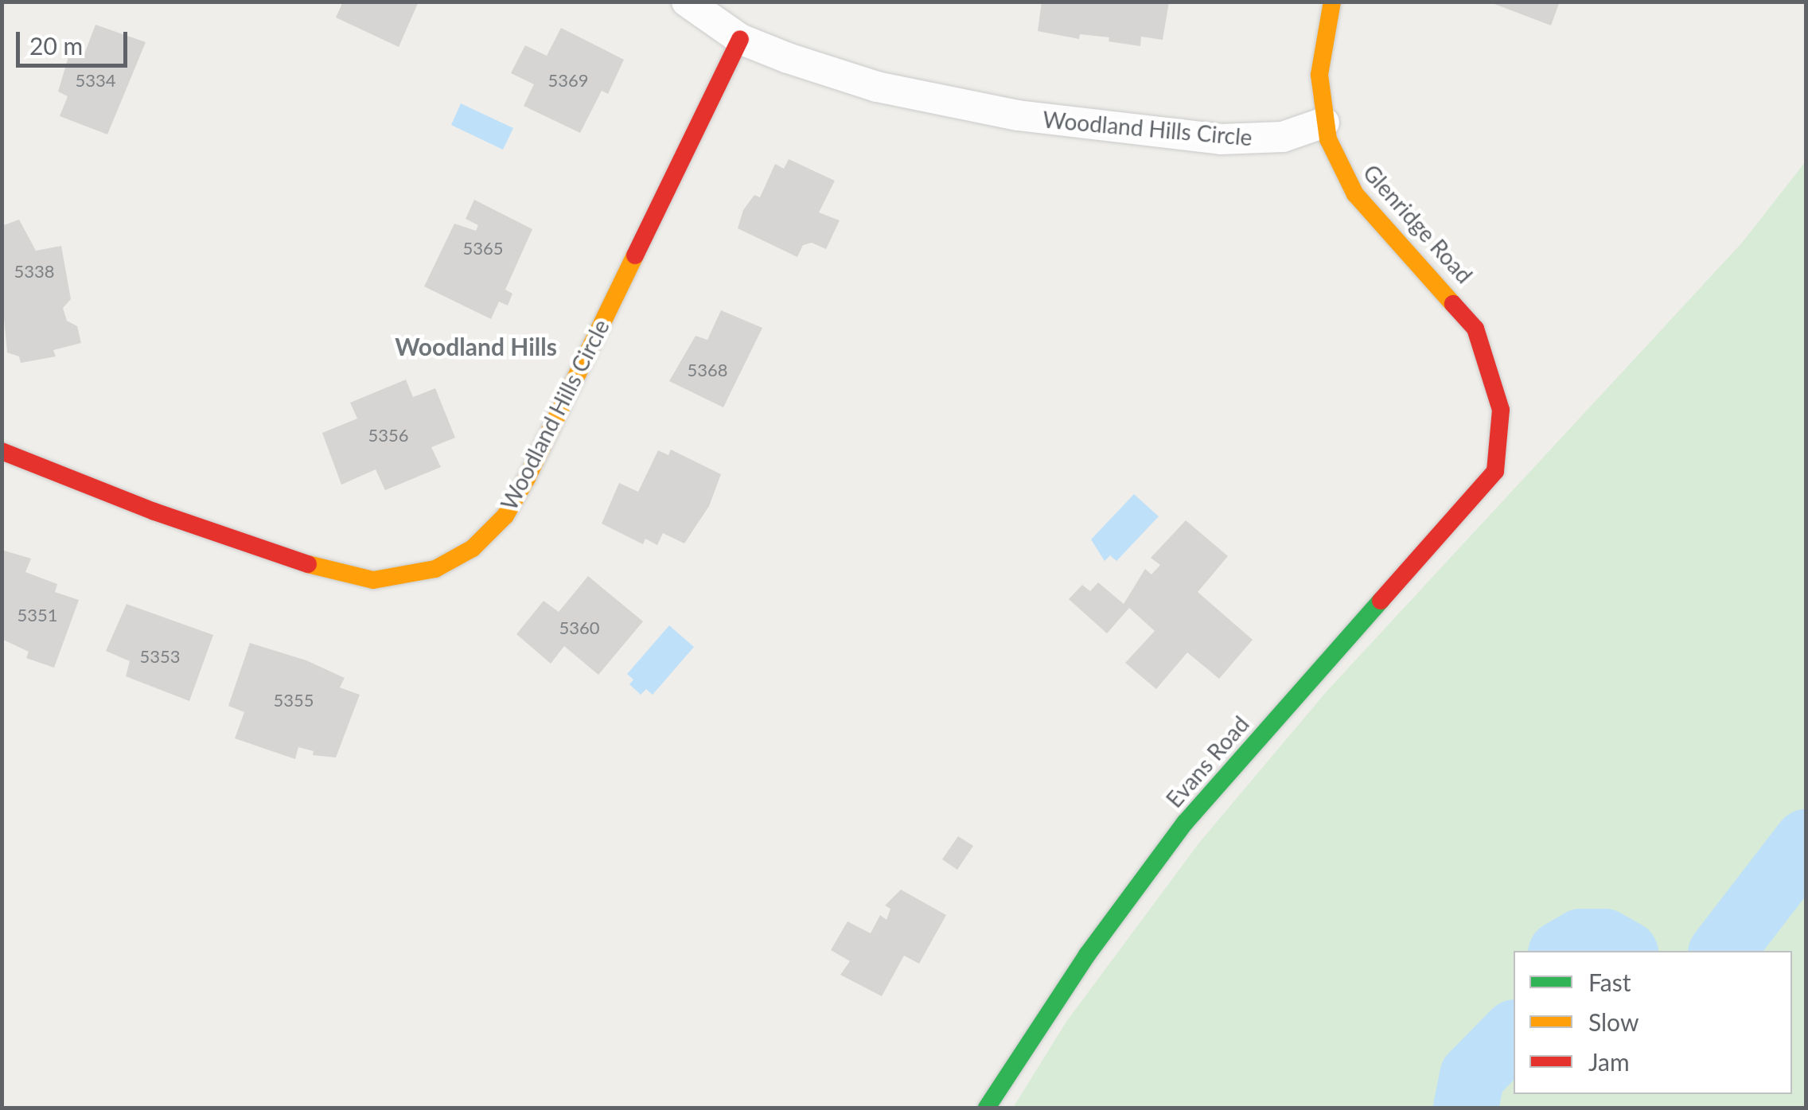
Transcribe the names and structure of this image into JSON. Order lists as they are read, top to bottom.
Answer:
{
  "streets": {
    "street": ["Woodland Hills Circle", "Glenridge Road", "Evans Road"]
  },
  "crossings": [
    ["Woodland Hills Circle", "Glenridge Road"],
    ["Glenridge Road", "Evans Road"]
  ],
  "districts": ["Woodland Hills"],
  "house_numbers": [
    "5334",
    "5369",
    "5365",
    "5338",
    "5368",
    "5356",
    "5351",
    "5360",
    "5353",
    "5355"
  ],
  "legend": ["Fast", "Slow", "Jam"],
  "scale_bar": "20 m"
}
